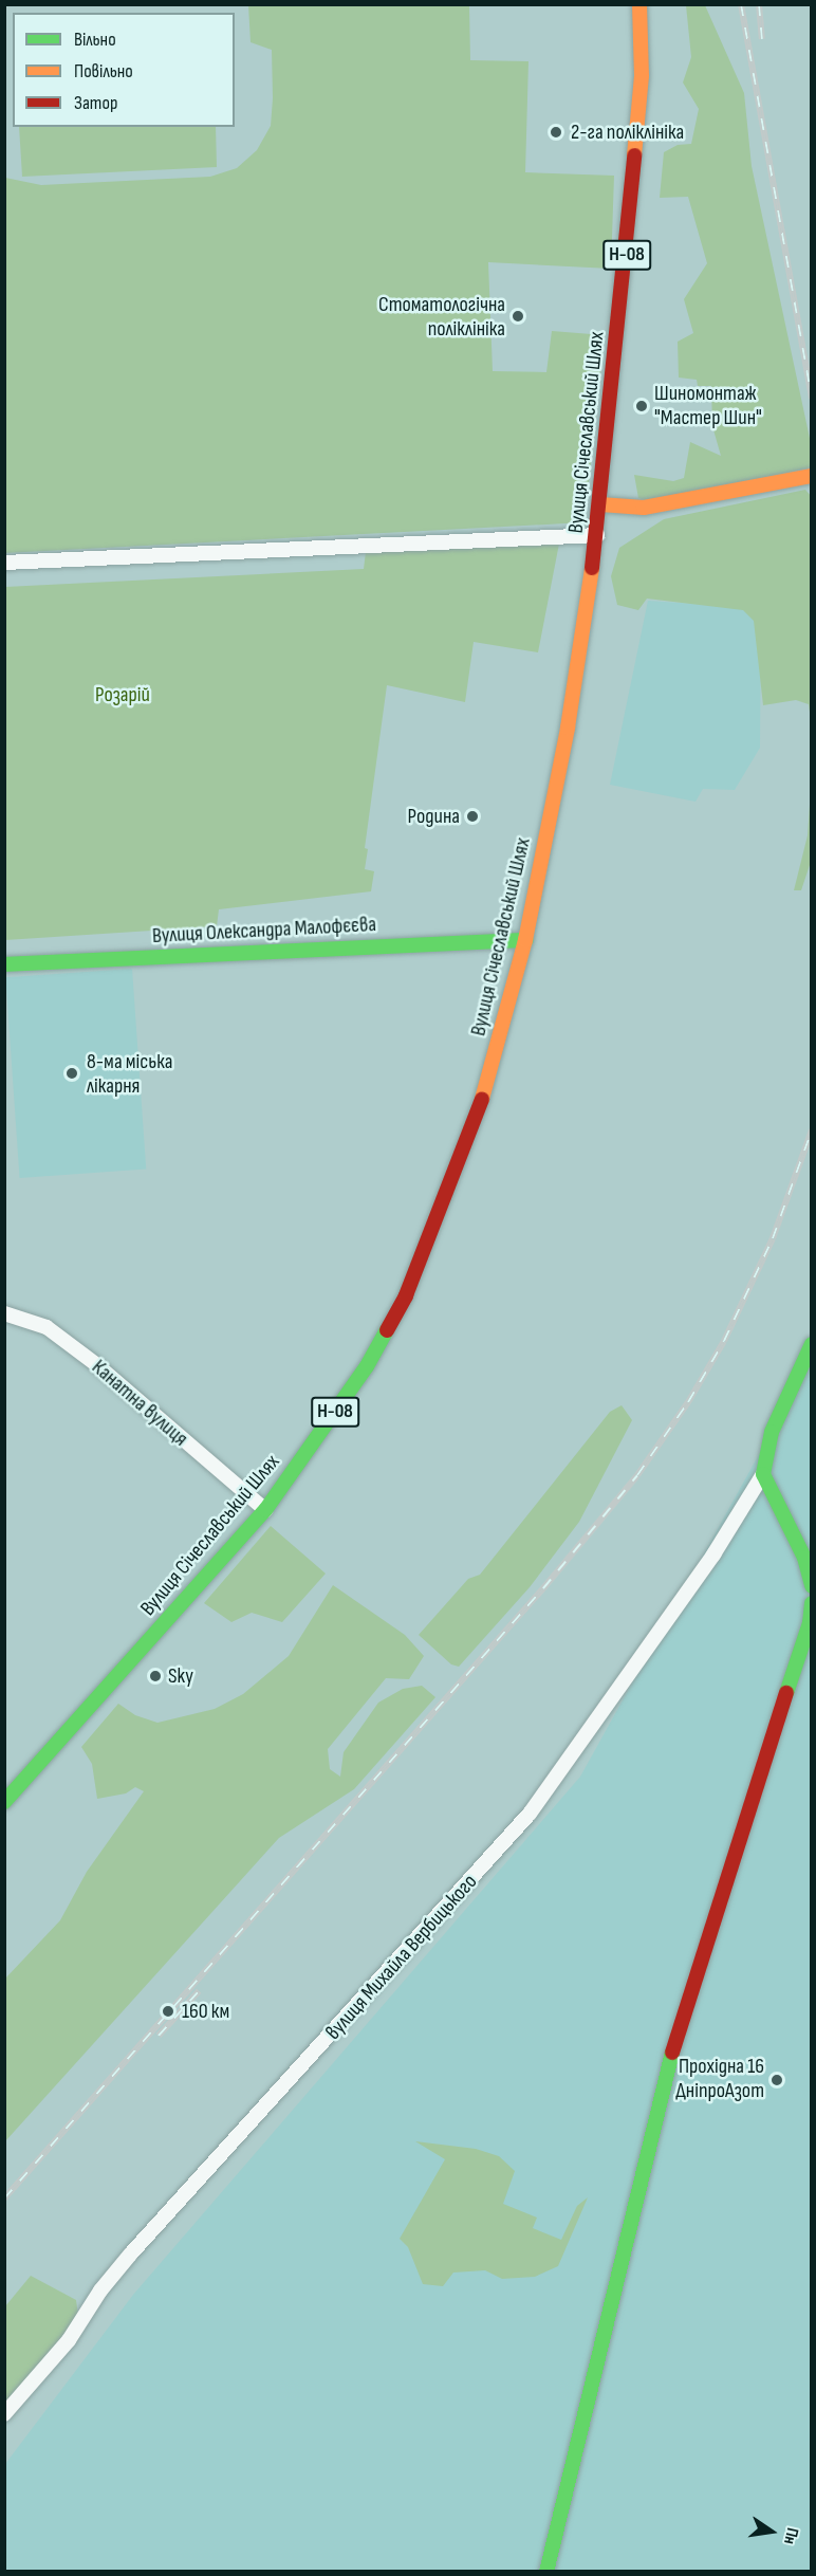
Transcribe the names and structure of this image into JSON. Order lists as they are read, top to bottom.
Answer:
{
  "streets": {
    "main road": ["Н-08", "Вулиця Січеславський Шлях", "Вулиця Олександра Малофєєва"],
    "street": ["Канатна вулиця", "вулиця Михайла Вербицького"]
  },
  "crossings": [
    ["Вулиця Січеславський Шлях", "Вулиця Олександра Малофєєва"],
    ["Вулиця Січеславський Шлях", "Канатна вулиця"]
  ],
  "parks": ["Розарій"],
  "places": [
    "2-га поліклініка",
    "Стоматологічна поліклініка",
    "Шиномонтаж \"Мастер Шин\"",
    "Родина",
    "8-ма міська лікарня",
    "Sky",
    "160 км",
    "Прохідна 16 ДніпроАзот"
  ],
  "legend": ["Вільно", "Повільно", "Затор"],
  "north": "right"
}
